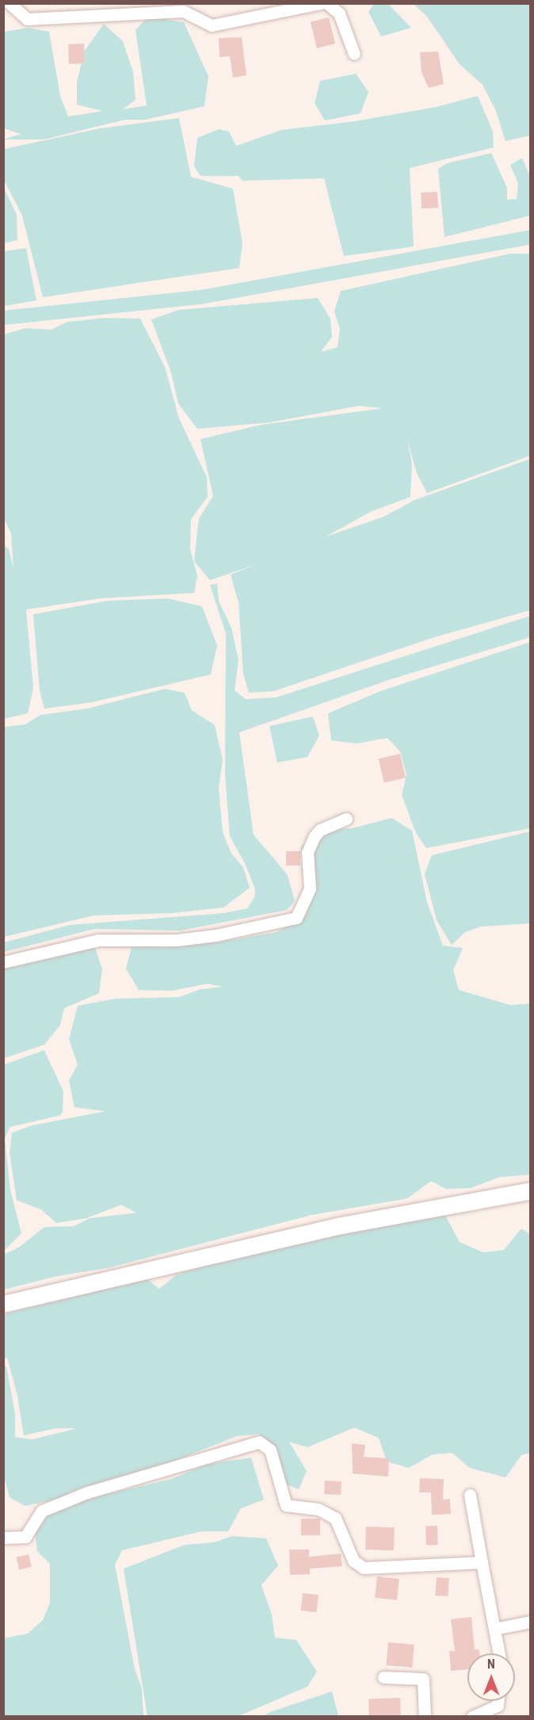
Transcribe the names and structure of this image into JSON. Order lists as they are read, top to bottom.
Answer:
{
  "north": "top"
}
